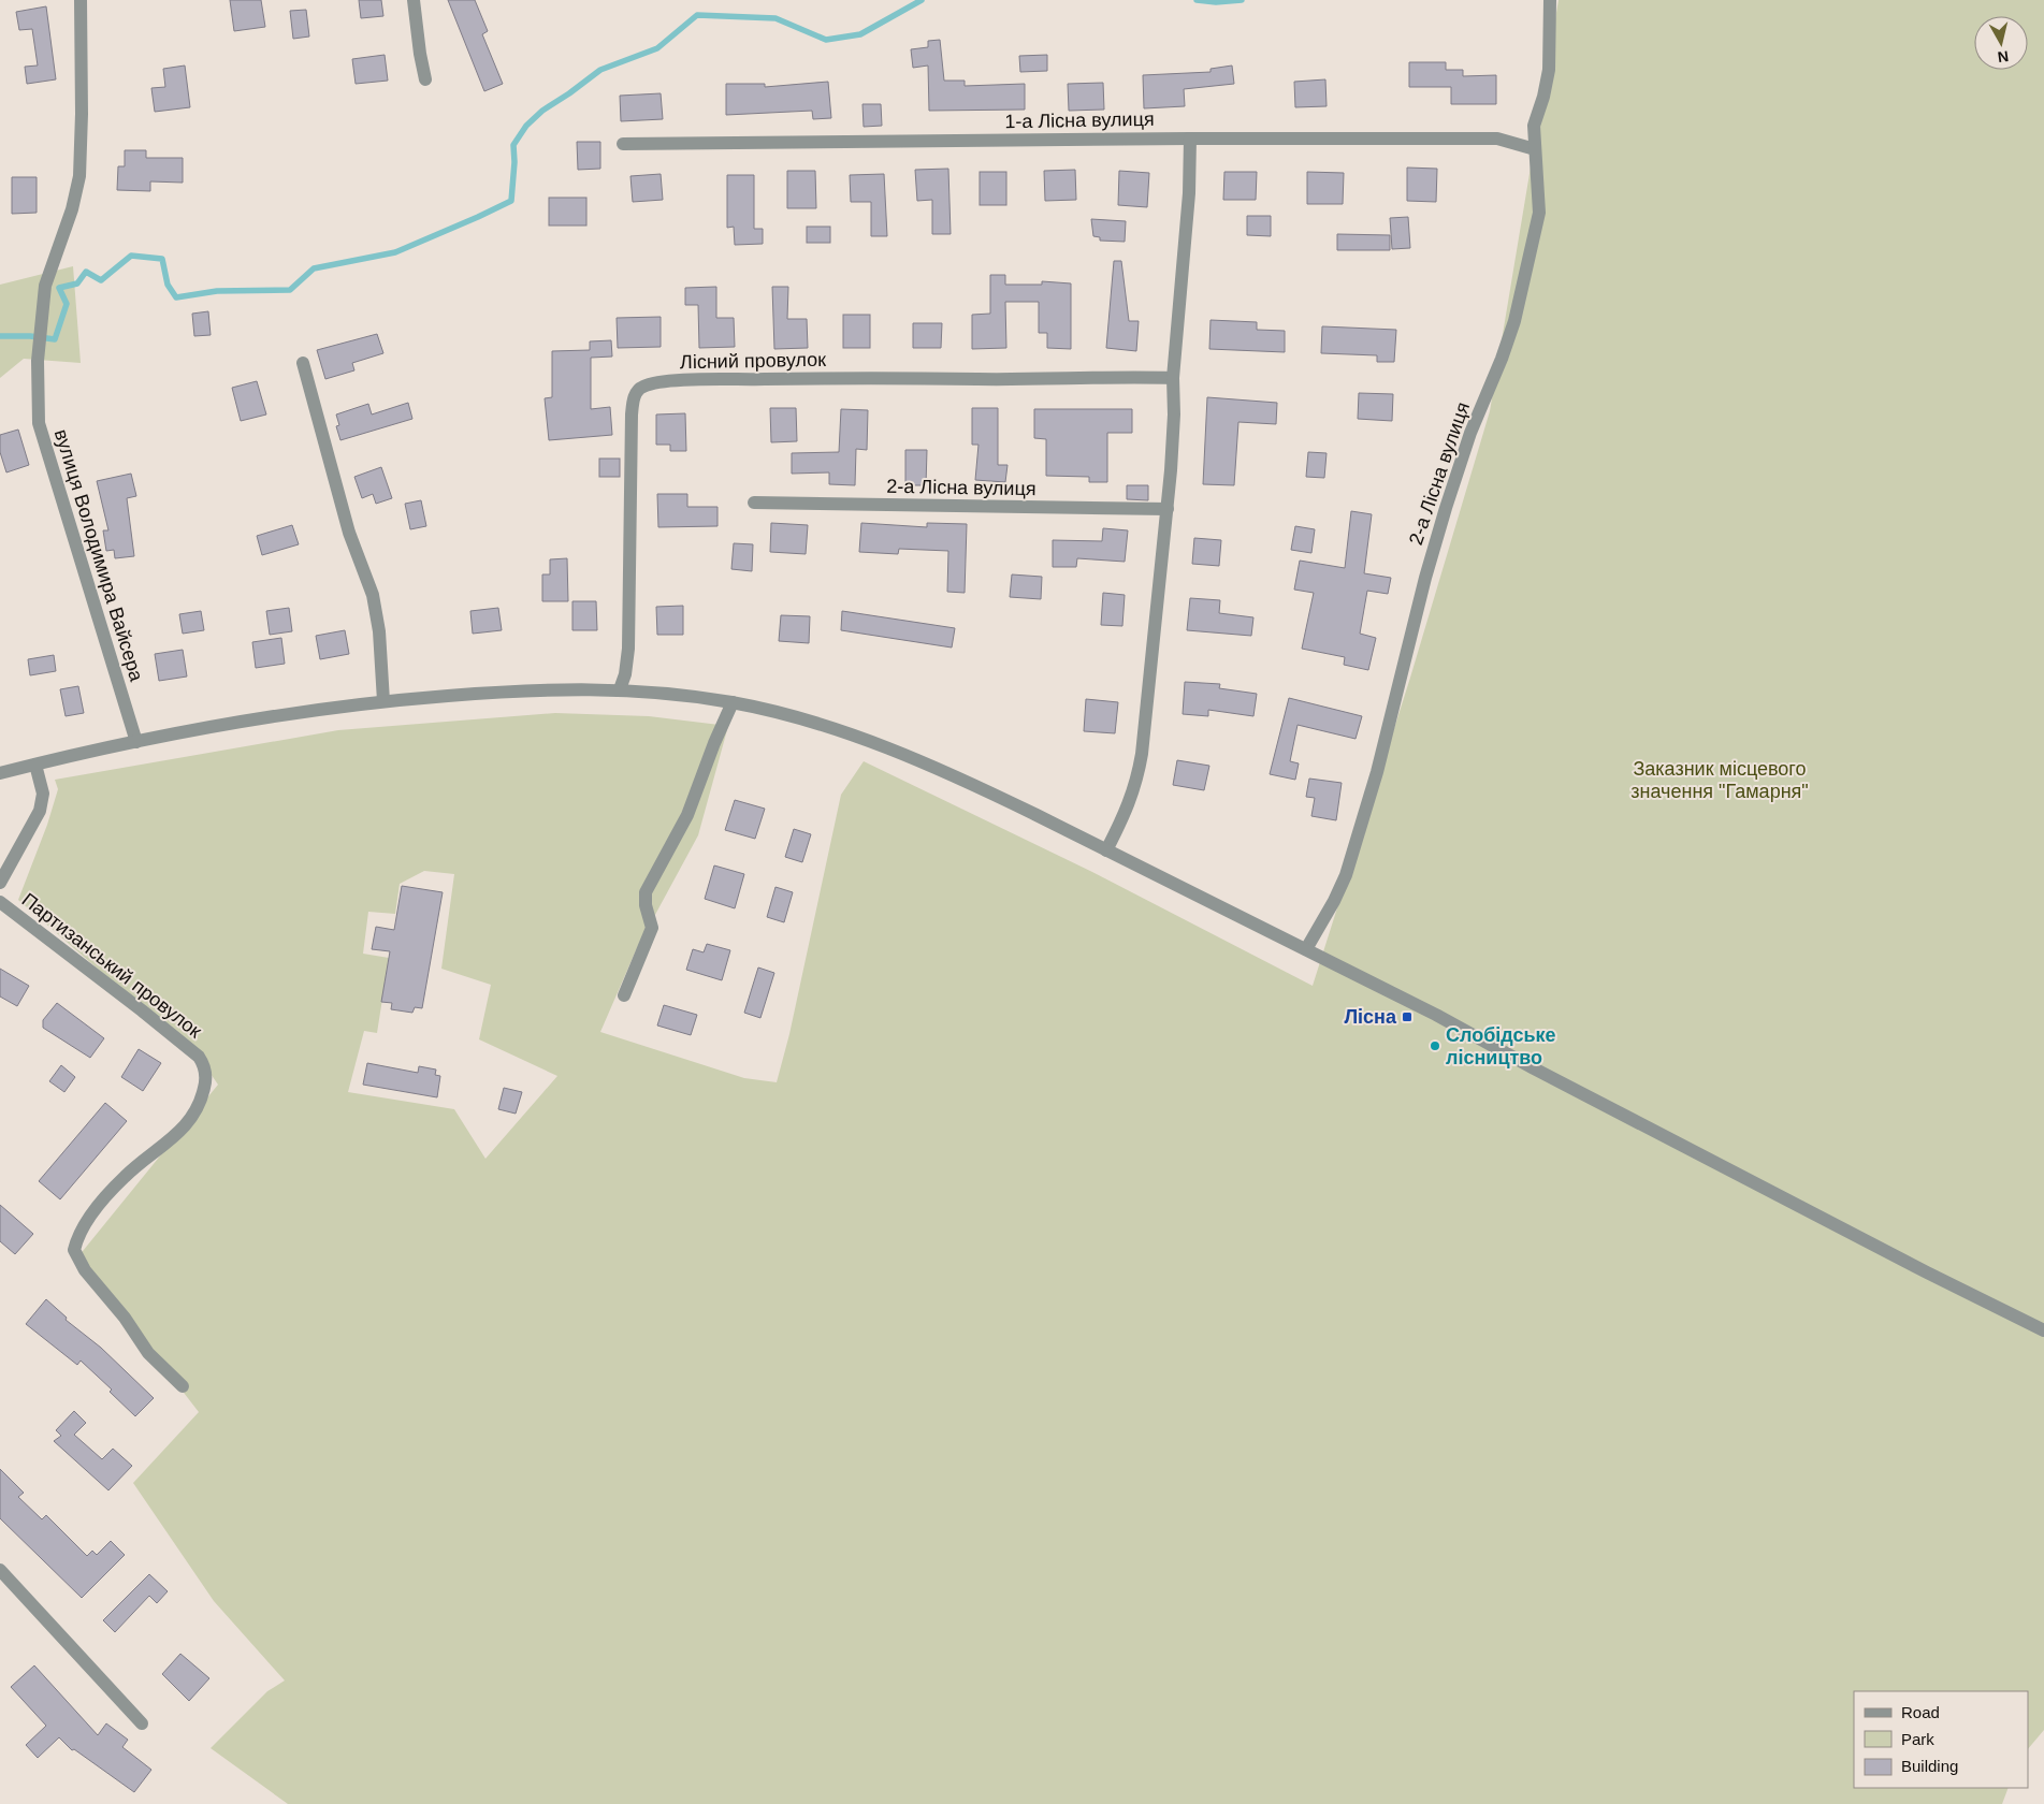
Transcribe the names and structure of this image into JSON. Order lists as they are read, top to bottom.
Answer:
{
  "streets": {
    "street": [
      "1-а Лісна вулиця",
      "Лісний провулок",
      "2-а Лісна вулиця",
      "вулиця Володимира Вайсера",
      "Партизанський провулок"
    ]
  },
  "crossings": [
    ["1-а Лісна вулиця", "2-а Лісна вулиця"]
  ],
  "parks": ["Заказник місцевого значення \"Гамарня\""],
  "places": {
    "transit": ["Лісна"],
    "other": ["Слобідське лісництво"]
  },
  "legend": ["Road", "Park", "Building"],
  "north": "bottom"
}
